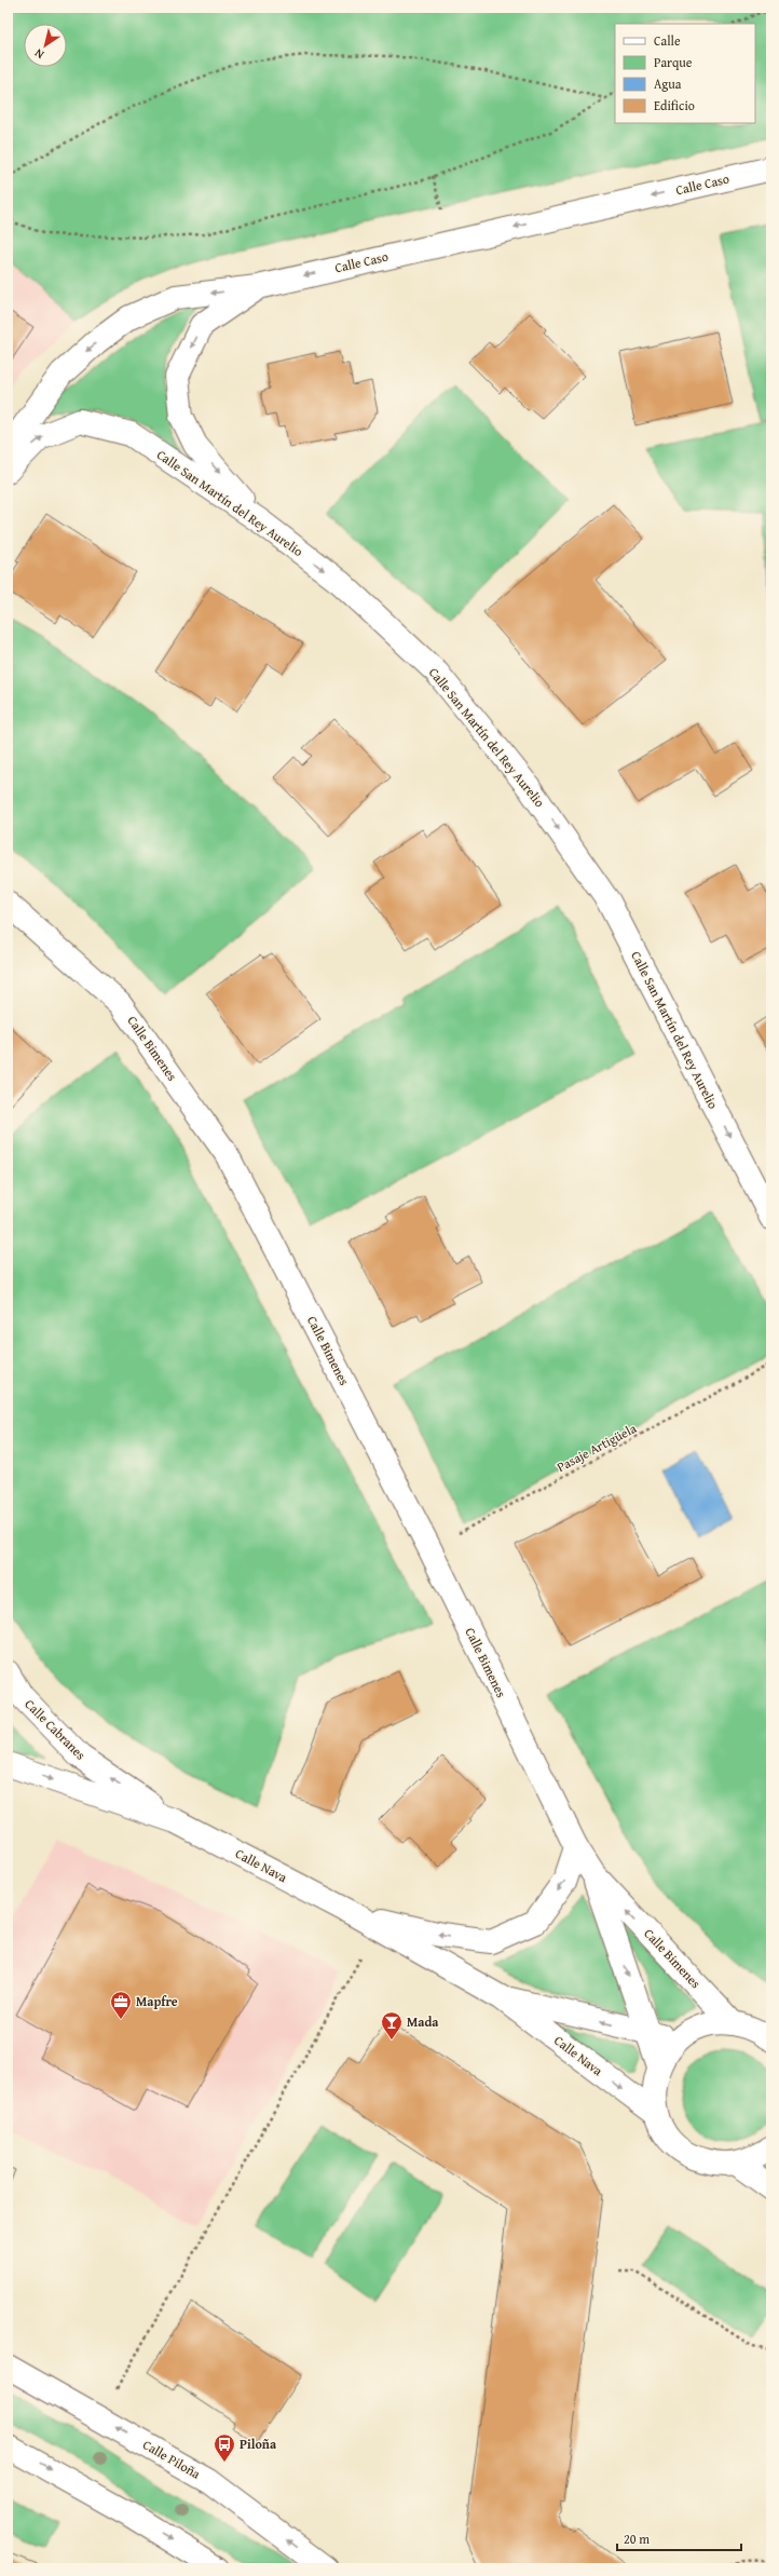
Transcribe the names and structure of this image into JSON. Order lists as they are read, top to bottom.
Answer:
{
  "streets": {
    "street": [
      "Calle Caso",
      "Calle San Martín del Rey Aurelio",
      "Calle Bimenes",
      "Calle Cabranes",
      "Calle Nava",
      "Calle Piloña"
    ],
    "path": ["Pasaje Artigüela"]
  },
  "crossings": [
    ["Calle Bimenes", "Pasaje Artigüela"],
    ["Calle Bimenes", "Calle Nava"],
    ["Calle Cabranes", "Calle Nava"]
  ],
  "one_way": ["Calle Caso", "Calle San Martín del Rey Aurelio", "Calle Cabranes"],
  "places": {
    "office": ["Mapfre"],
    "bar": ["Mada"],
    "bus stop": ["Piloña"]
  },
  "legend": [
    "Calle",
    "Parque",
    "Agua",
    "Edificio"
  ],
  "scale_bar": "20 m",
  "north": "bottom left"
}
